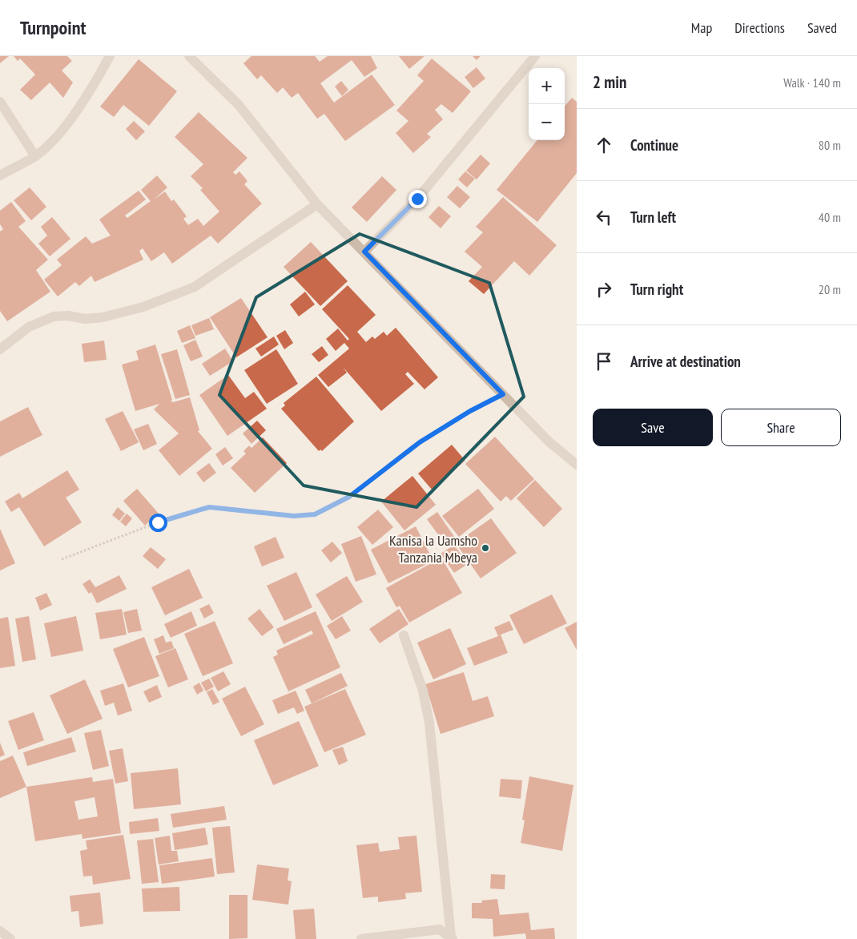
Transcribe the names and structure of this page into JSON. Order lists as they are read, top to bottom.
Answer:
{
  "places": ["Kanisa la Uamsho Tanzania Mbeya"],
  "page": {
    "header": "Turnpoint",
    "nav": ["Map", "Directions", "Saved"],
    "heading": ["2 min", "Walk · 140 m"],
    "map_buttons": ["+", "−"],
    "list": [
      ["Continue", "80 m"],
      ["Turn left", "40 m"],
      ["Turn right", "20 m"],
      "Arrive at destination"
    ],
    "buttons": ["Save", "Share"]
  }
}
